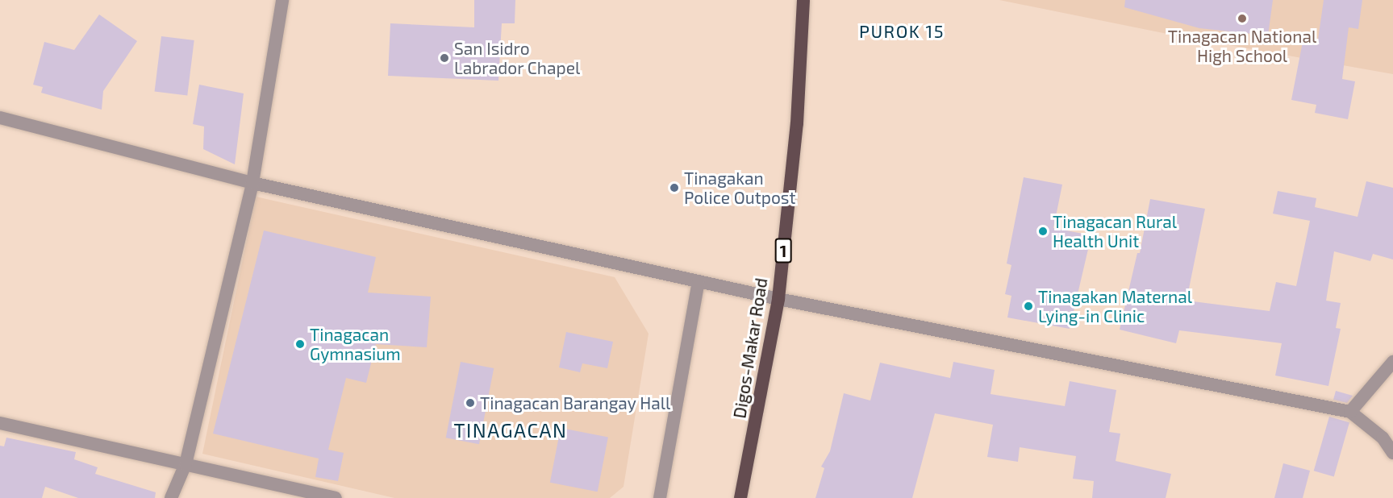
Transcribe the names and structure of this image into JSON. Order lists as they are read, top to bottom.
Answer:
{
  "streets": {
    "highway": ["1", "Digos-Makar Road"]
  },
  "districts": ["PUROK 15", "TINAGACAN"],
  "places": [
    "Tinagacan National High School",
    "San Isidro Labrador Chapel",
    "Tinagakan Police Outpost",
    "Tinagacan Rural Health Unit",
    "Tinagakan Maternal Lying-in Clinic",
    "Tinagacan Gymnasium",
    "Tinagacan Barangay Hall"
  ]
}
